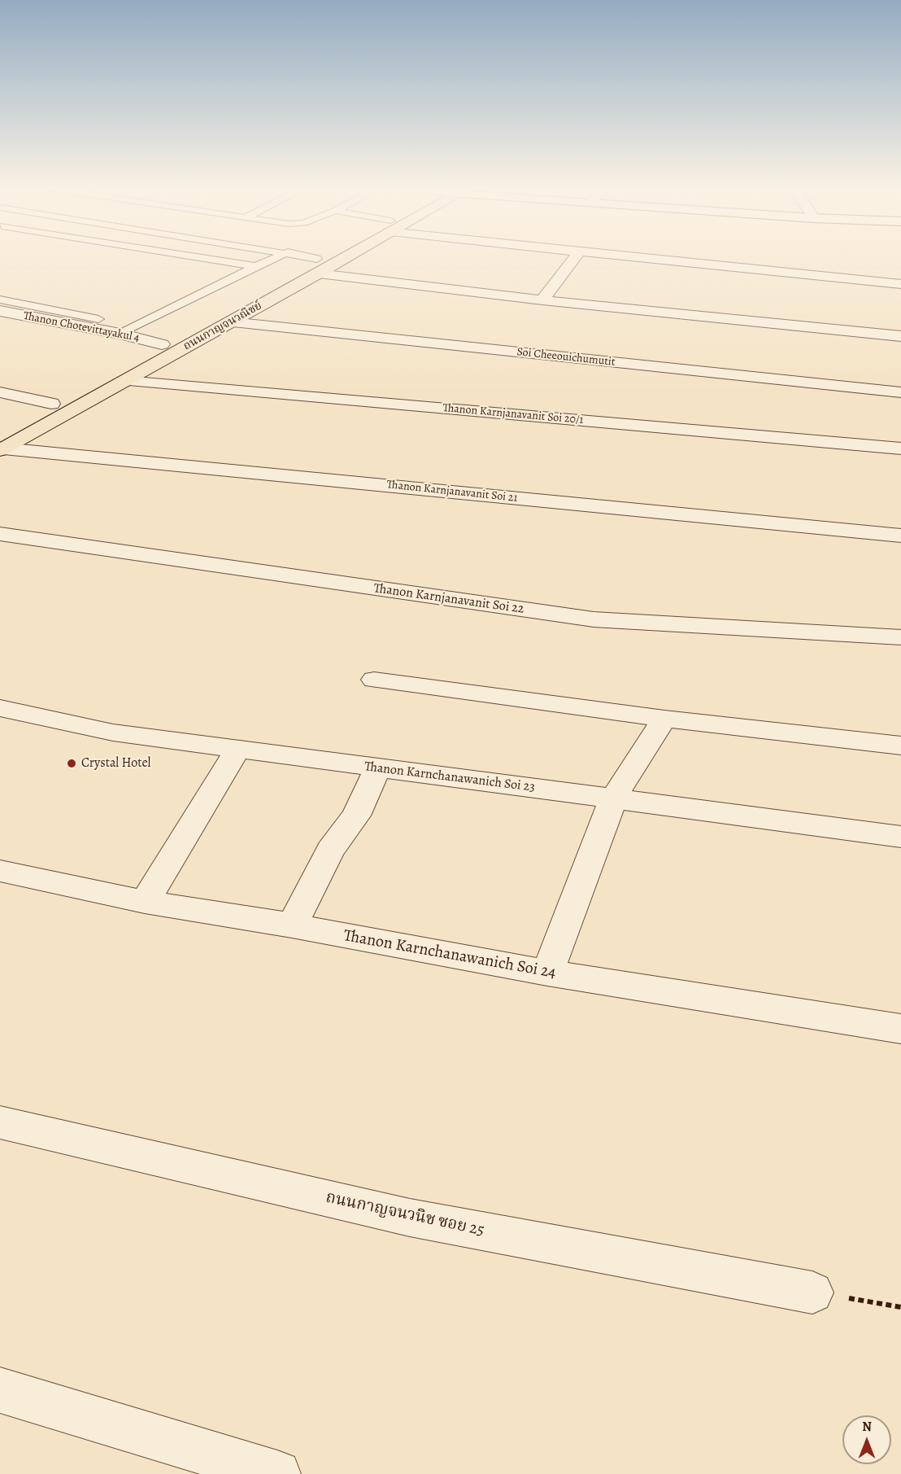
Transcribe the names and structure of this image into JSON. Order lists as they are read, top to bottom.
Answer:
{
  "streets": {
    "main road": ["ถนนกาญจนวณิชย์"],
    "street": [
      "Thanon Chotevittayakul 4",
      "Soi Cheeouichumutit",
      "Thanon Karnjanavanit Soi 20/1",
      "Thanon Karnjanavanit Soi 21",
      "Thanon Karnjanavanit Soi 22",
      "Thanon Karnchanawanich Soi 23",
      "Thanon Karnchanawanich Soi 24",
      "ถนนกาญจนวนิช ซอย 25"
    ]
  },
  "crossings": [
    ["ถนนกาญจนวณิชย์", "Thanon Chotevittayakul 4"],
    ["ถนนกาญจนวณิชย์", "Soi Cheeouichumutit"],
    ["ถนนกาญจนวณิชย์", "Thanon Karnjanavanit Soi 20/1"],
    ["ถนนกาญจนวณิชย์", "Thanon Karnjanavanit Soi 21"]
  ],
  "places": ["Crystal Hotel"],
  "north": "top"
}
